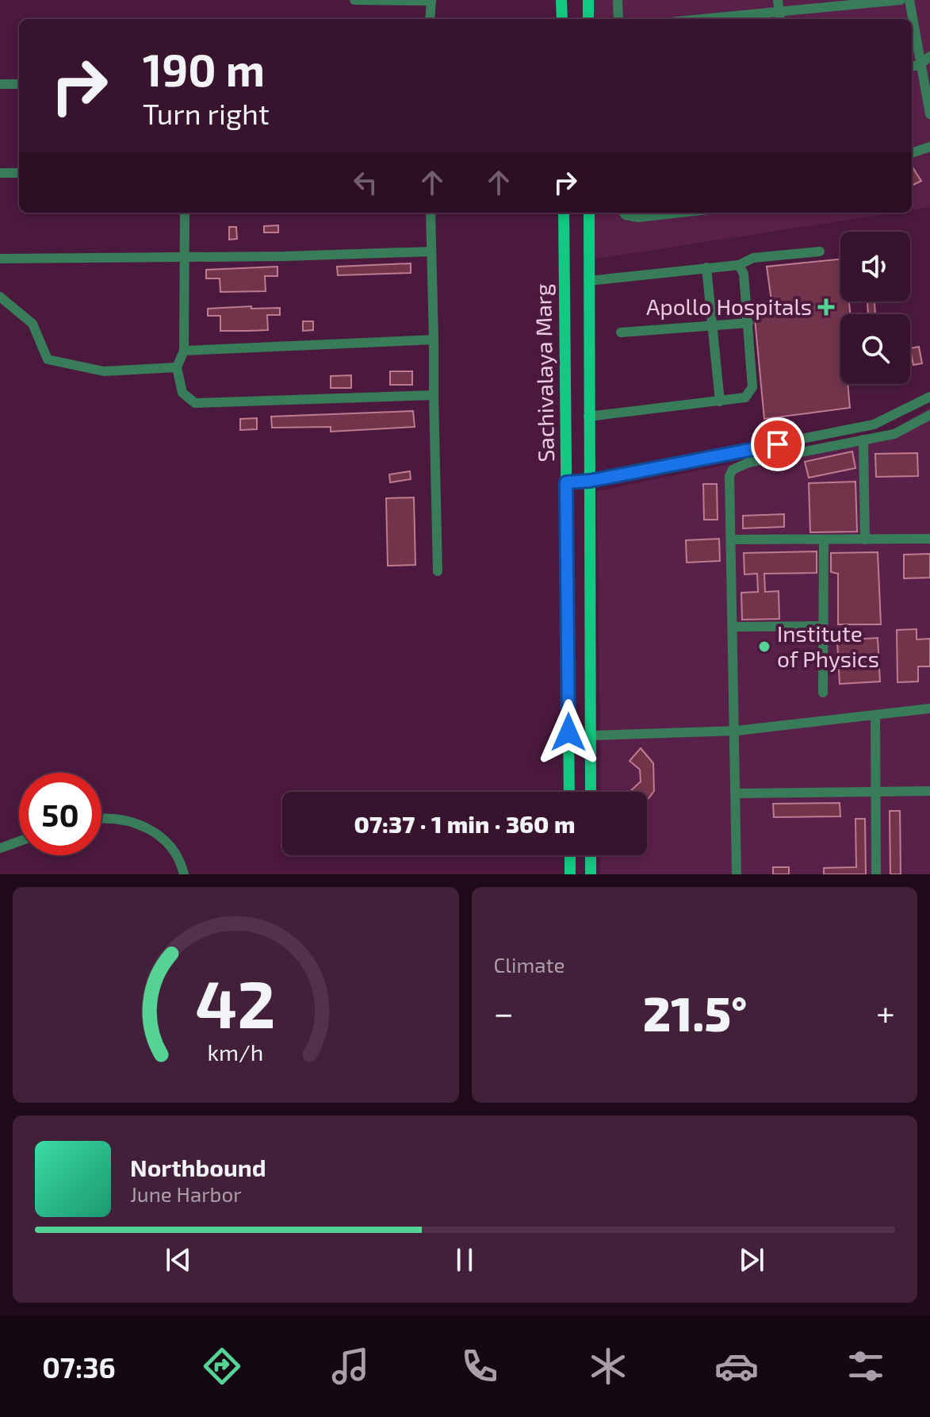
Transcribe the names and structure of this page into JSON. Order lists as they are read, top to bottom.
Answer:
{
  "streets": {
    "main road": ["Sachivalaya Marg"]
  },
  "places": {
    "health": ["Apollo Hospitals"],
    "other": ["Institute of Physics"]
  },
  "page": {
    "turn": ["190 m", "Turn right"],
    "limit": "50",
    "trip": "07:37 · 1 min · 360 m",
    "tile": "Climate",
    "heat": ["−", "21.5°", "+"],
    "song": ["Northbound", "June Harbor"],
    "tabs": "07:36",
    "gauge": ["42", "km/h"]
  }
}
